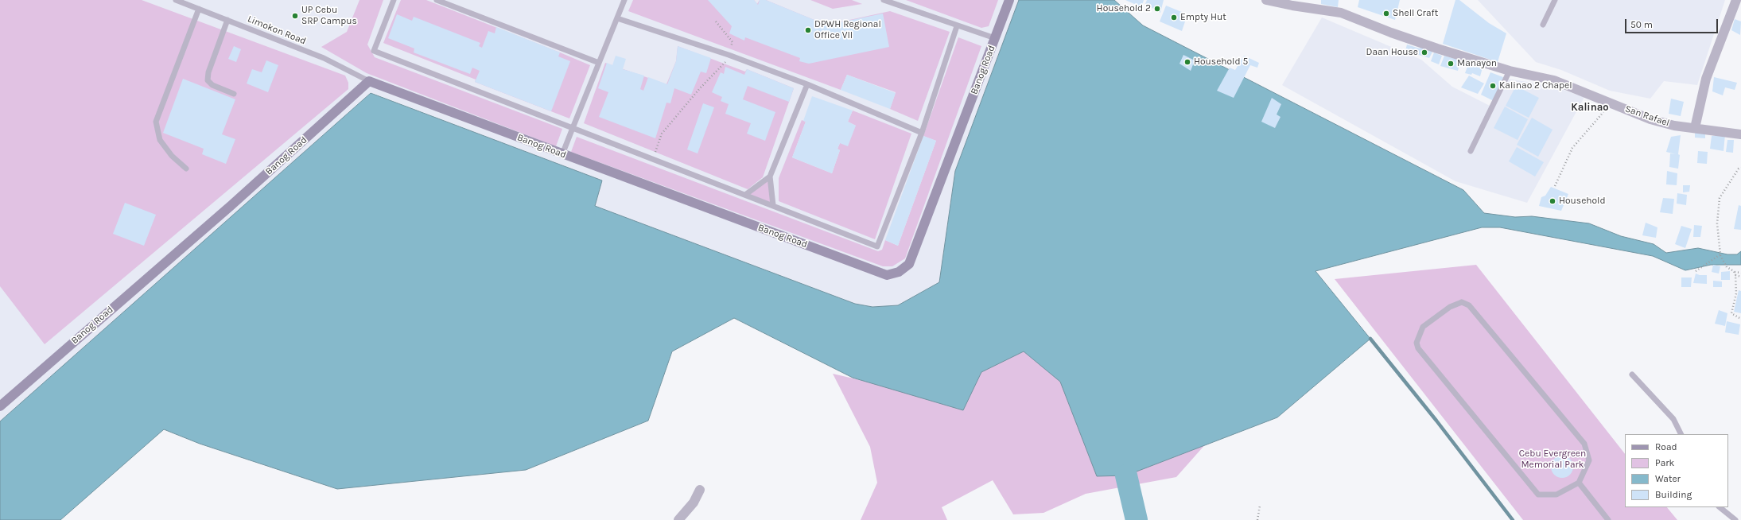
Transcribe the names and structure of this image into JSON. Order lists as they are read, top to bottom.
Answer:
{
  "streets": {
    "street": ["Banog Road", "San Rafael"],
    "lane": ["Limokon Road"]
  },
  "crossings": [
    ["Limokon Road", "Banog Road"]
  ],
  "districts": ["Kalinao"],
  "parks": ["Cebu Evergreen Memorial Park"],
  "places": [
    "Household 2",
    "Shell Craft",
    "UP Cebu SRP Campus",
    "Empty Hut",
    "DPWH Regional Office VII",
    "Daan House",
    "Household 5",
    "Manayon",
    "Kalinao 2 Chapel",
    "Household"
  ],
  "legend": [
    "Road",
    "Park",
    "Water",
    "Building"
  ],
  "scale_bar": "50 m"
}
